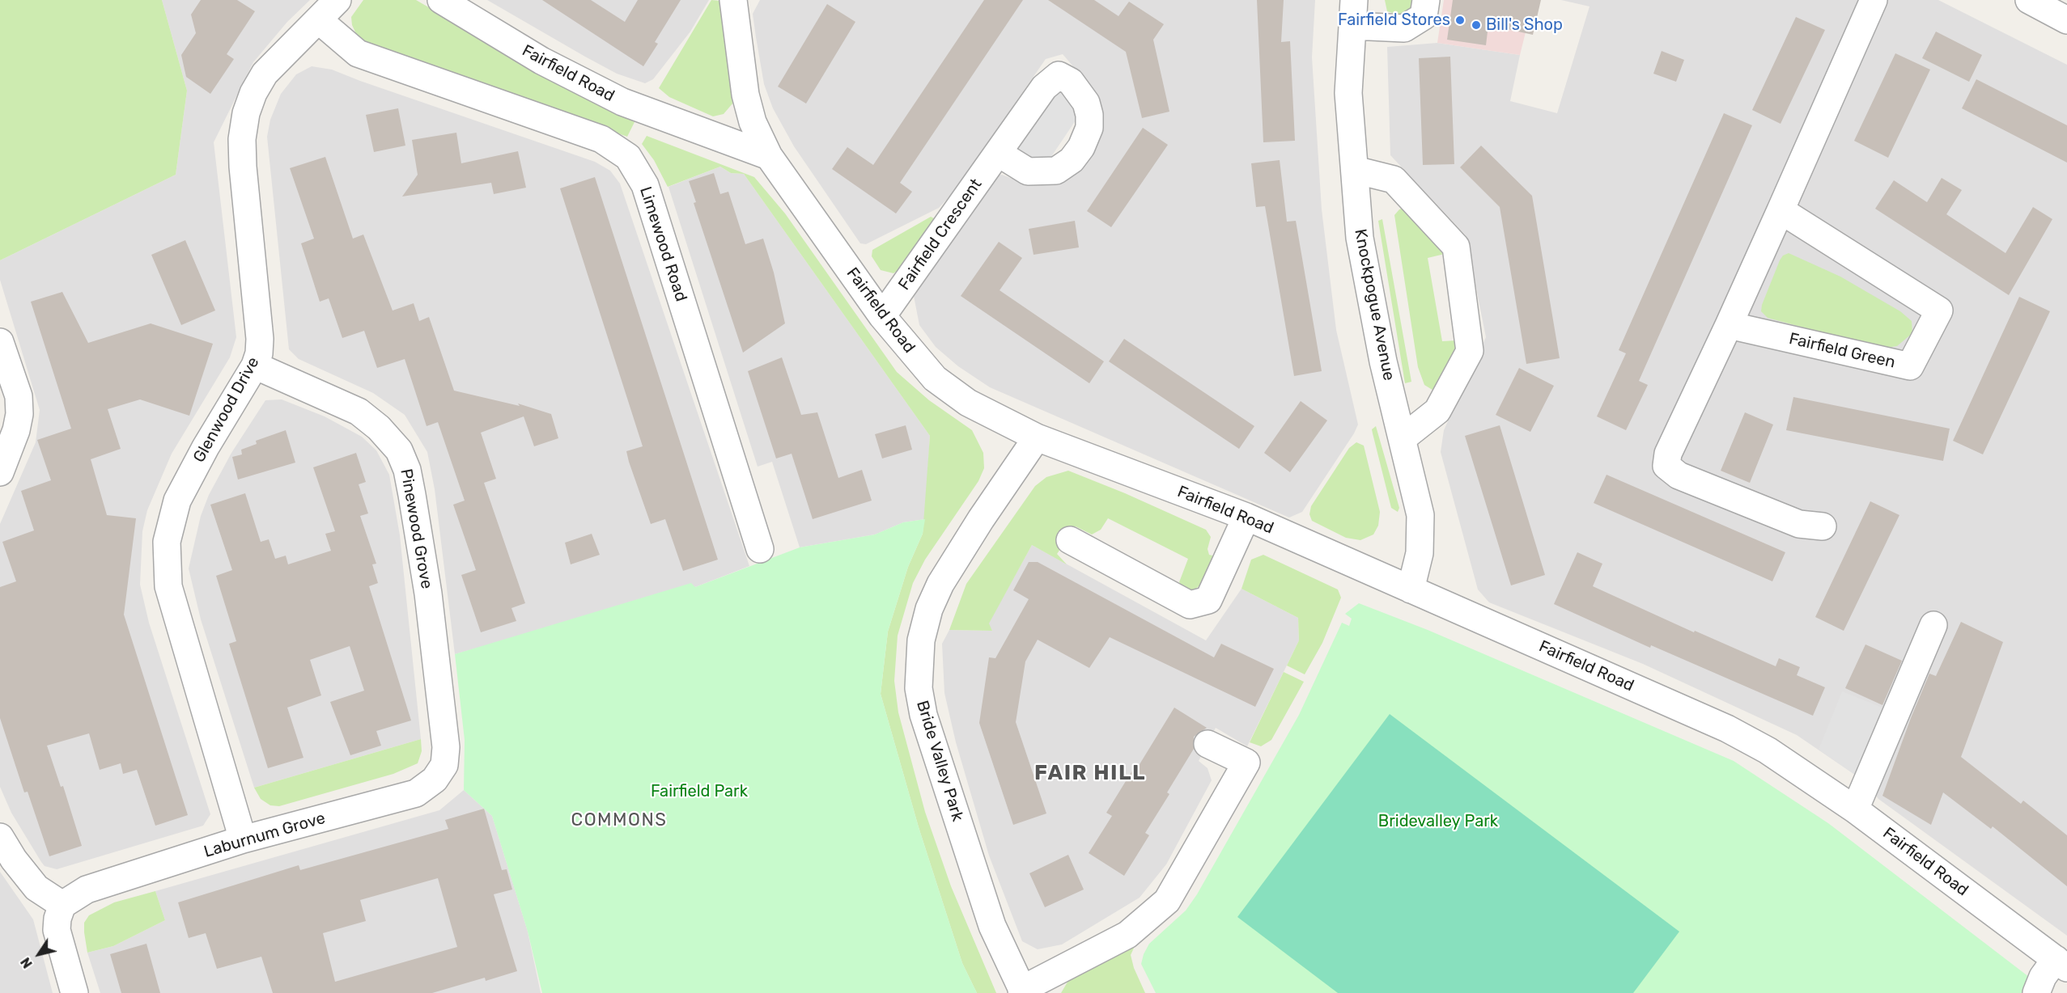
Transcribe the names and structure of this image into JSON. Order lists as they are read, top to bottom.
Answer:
{
  "streets": {
    "street": [
      "Fairfield Road",
      "Fairfield Crescent",
      "Limewood Road",
      "Knockpogue Avenue",
      "Fairfield Green",
      "Glenwood Drive",
      "Pinewood Grove",
      "Bride Valley Park",
      "Laburnum Grove"
    ]
  },
  "crossings": [
    ["Fairfield Road", "Fairfield Crescent"],
    ["Fairfield Road", "Knockpogue Avenue"],
    ["Fairfield Road", "Bride Valley Park"],
    ["Limewood Road", "Glenwood Drive"],
    ["Glenwood Drive", "Pinewood Grove"],
    ["Glenwood Drive", "Laburnum Grove"],
    ["Pinewood Grove", "Laburnum Grove"]
  ],
  "districts": ["FAIR HILL", "COMMONS"],
  "parks": ["Fairfield Park", "Bridevalley Park"],
  "places": ["Fairfield Stores", "Bill's Shop"],
  "north": "bottom left"
}
